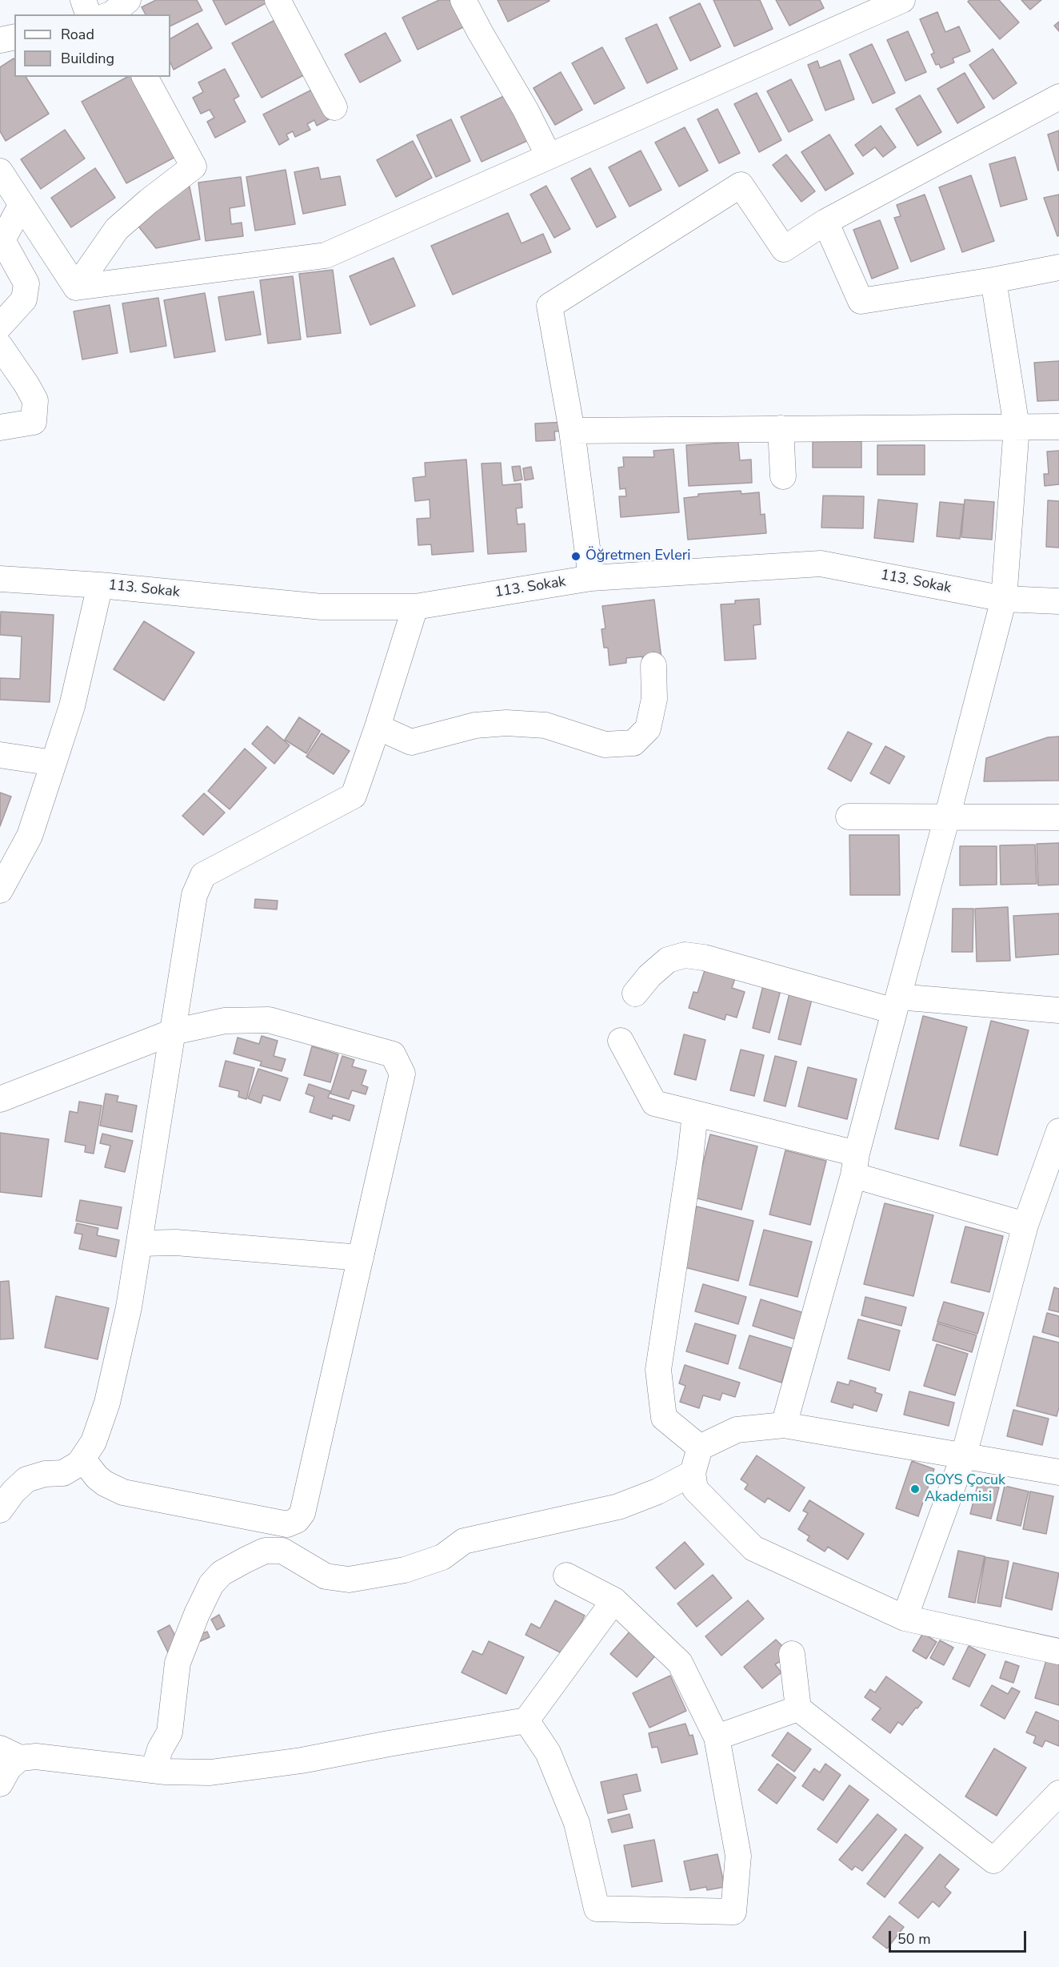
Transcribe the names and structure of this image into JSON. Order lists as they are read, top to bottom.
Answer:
{
  "streets": {
    "street": ["113. Sokak"]
  },
  "places": ["Öğretmen Evleri", "GOYS Çocuk Akademisi"],
  "legend": ["Road", "Building"],
  "scale_bar": "50 m"
}
